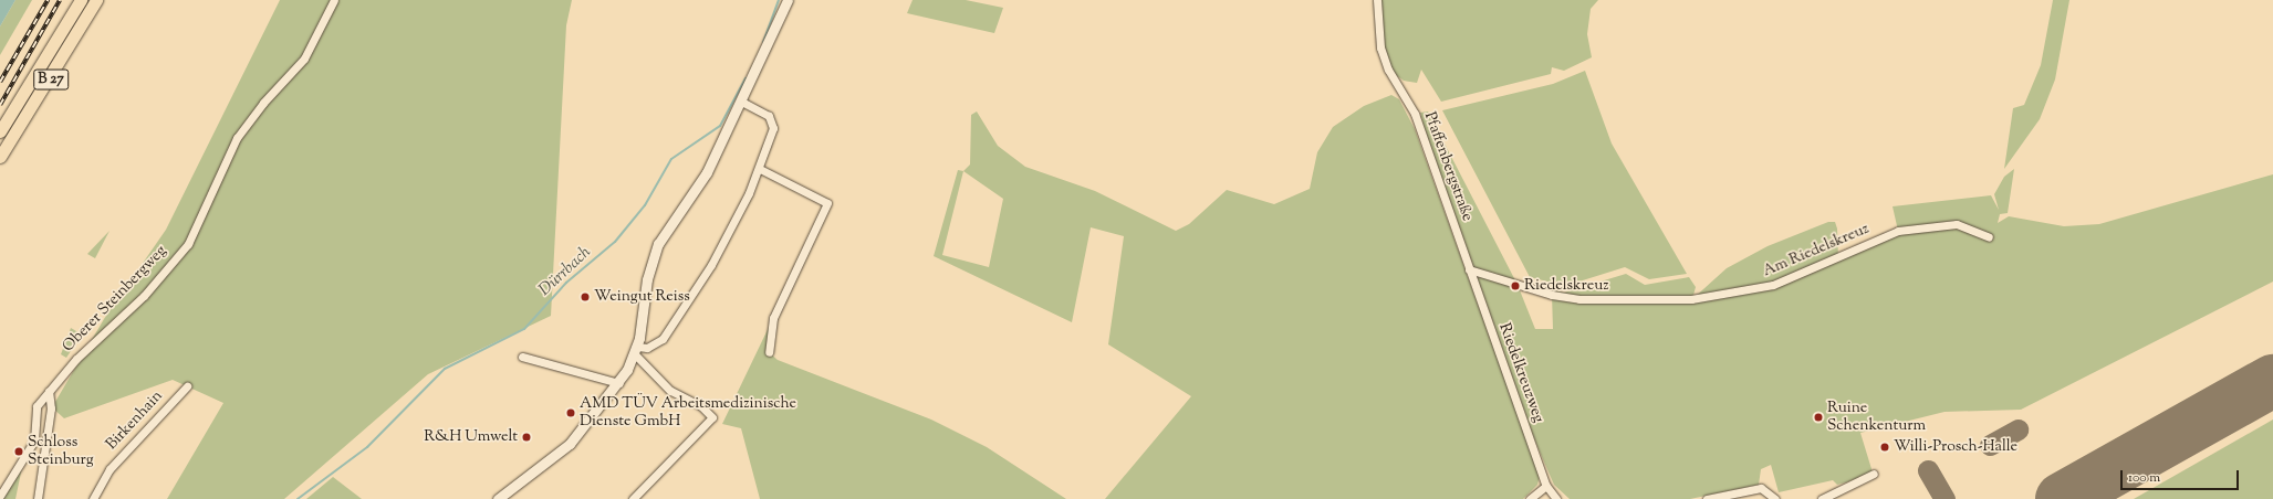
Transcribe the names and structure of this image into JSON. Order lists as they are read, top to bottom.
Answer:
{
  "streets": {
    "highway": ["B 27"],
    "street": [
      "Pfaffenbergstraße",
      "Am Riedelskreuz",
      "Oberer Steinbergweg",
      "Riedelkreuzweg",
      "Birkenhain"
    ]
  },
  "crossings": [
    ["Pfaffenbergstraße", "Am Riedelskreuz"],
    ["Pfaffenbergstraße", "Riedelkreuzweg"],
    ["Am Riedelskreuz", "Riedelkreuzweg"]
  ],
  "water": ["Dürrbach"],
  "places": [
    "Riedelskreuz",
    "Weingut Reiss",
    "AMD TÜV Arbeitsmedizinische Dienste GmbH",
    "Ruine Schenkenturm",
    "R&H Umwelt",
    "Willi-Prosch-Halle",
    "Schloss Steinburg"
  ],
  "scale_bar": "100 m"
}
